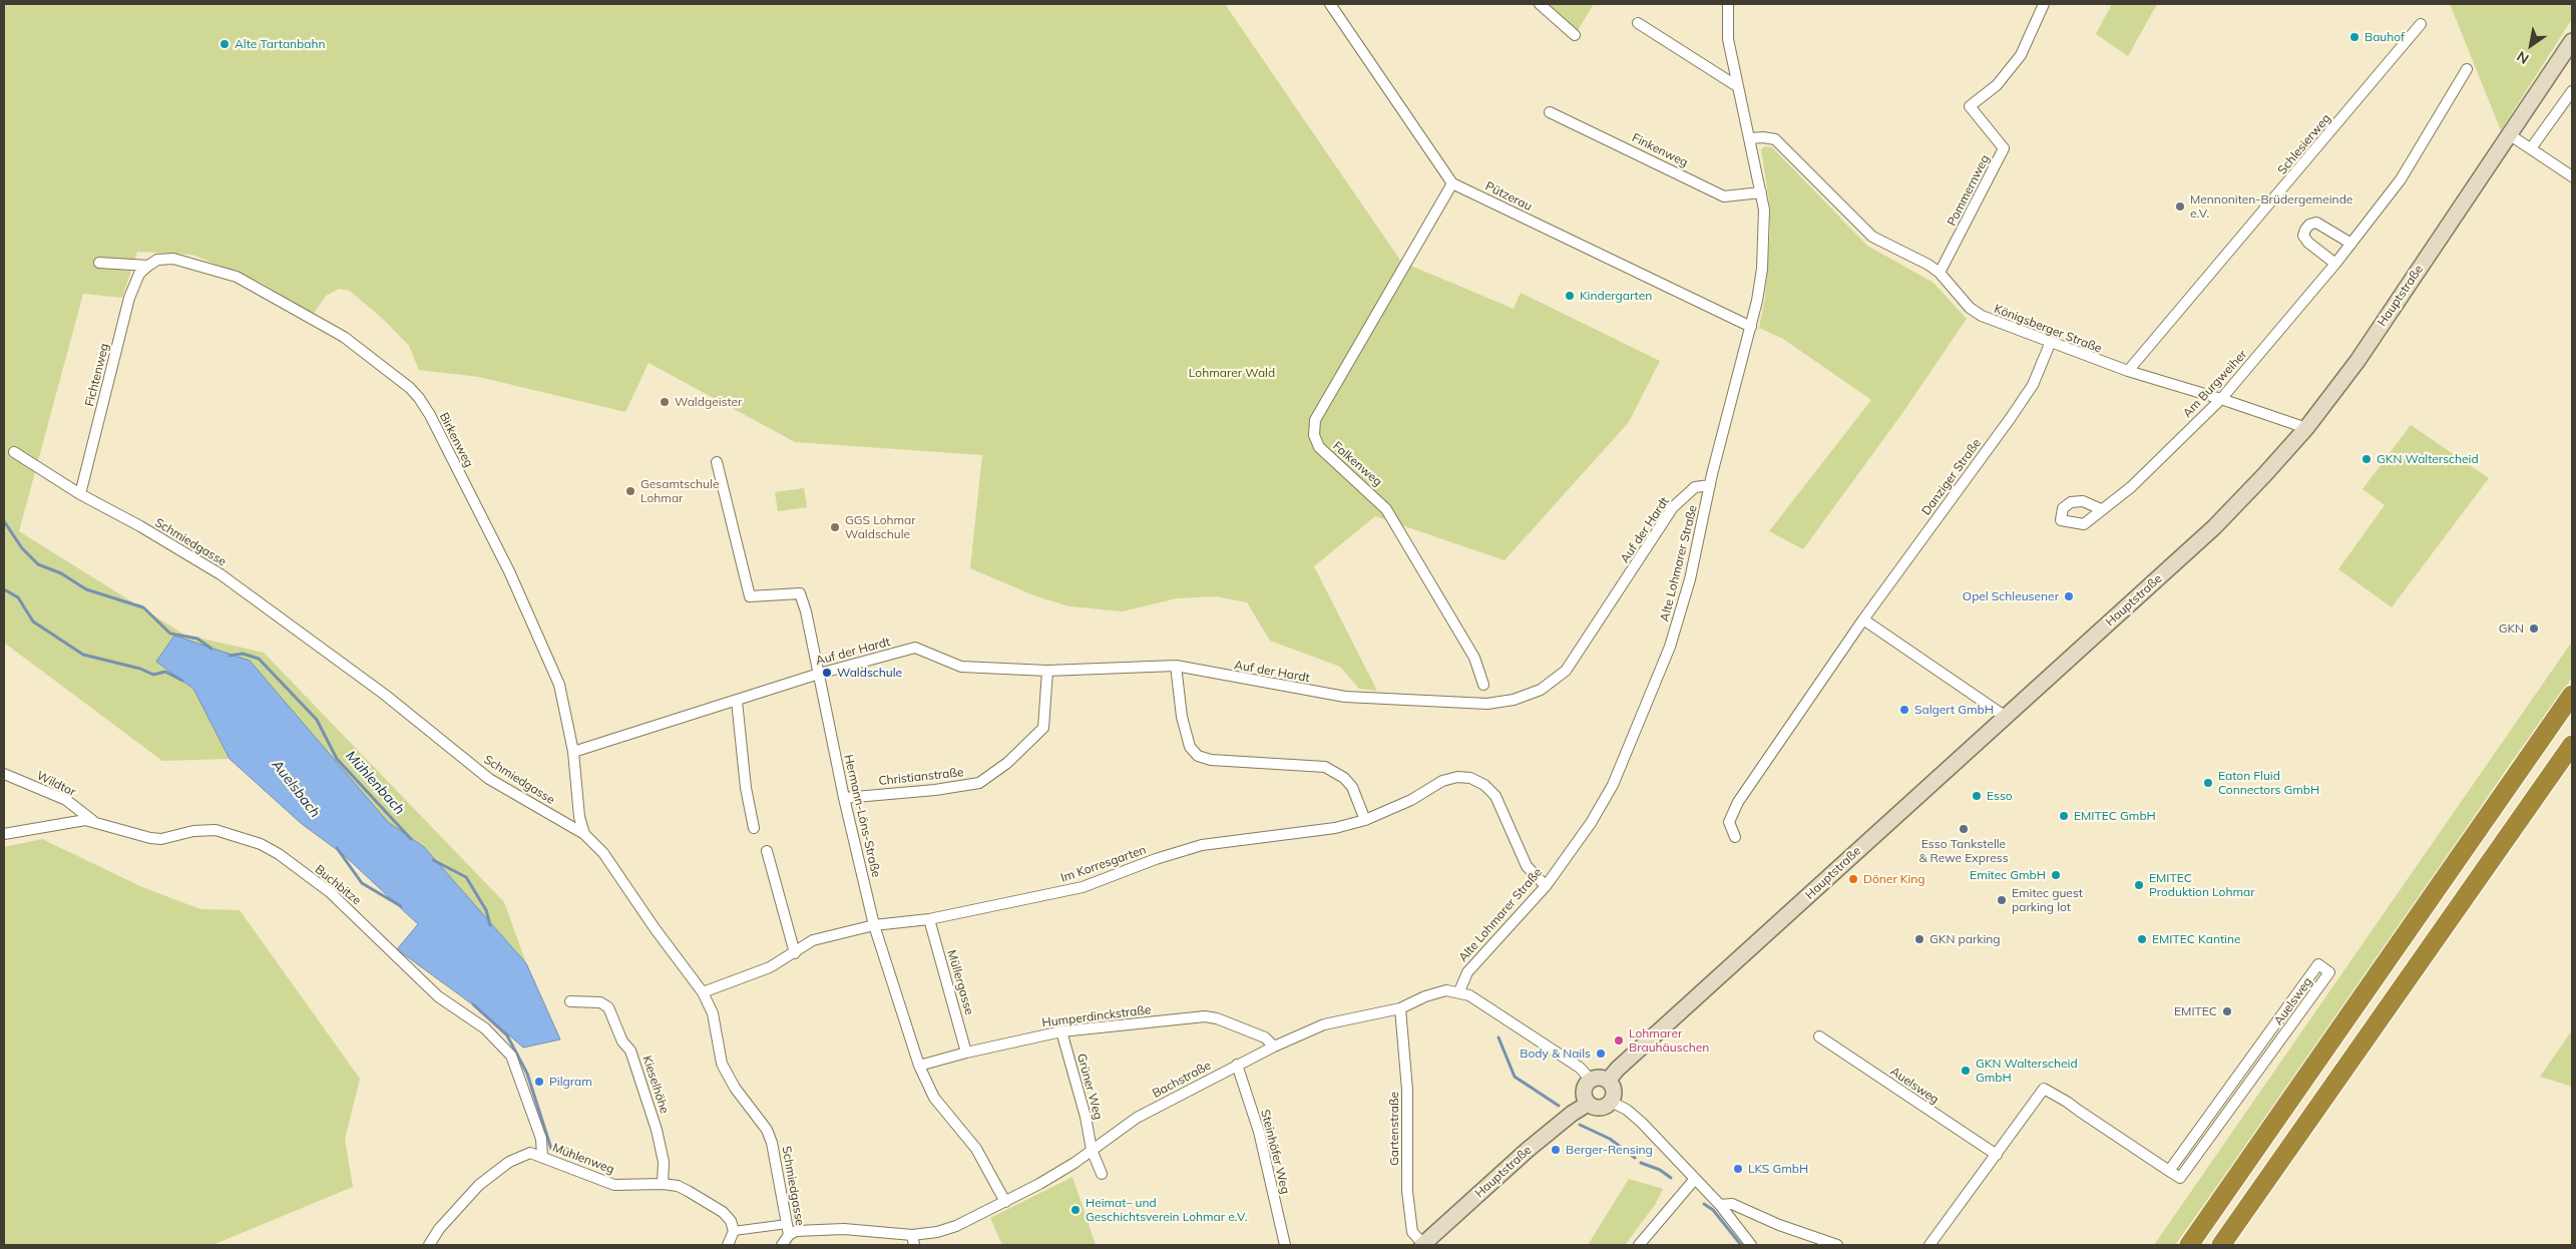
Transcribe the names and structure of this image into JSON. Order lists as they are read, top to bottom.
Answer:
{
  "streets": {
    "main road": ["Hauptstraße"],
    "street": [
      "Schlesierweg",
      "Finkenweg",
      "Pommernweg",
      "Pützerau",
      "Königsberger Straße",
      "Fichtenweg",
      "Am Burgweiher",
      "Birkenweg",
      "Falkenweg",
      "Danziger Straße",
      "Auf der Hardt",
      "Schmiedgasse",
      "Alte Lohmarer Straße",
      "Christianstraße",
      "Wildtor",
      "Hermann-Löns-Straße",
      "Im Korresgarten",
      "Buchbitze",
      "Müllergasse",
      "Auelsweg",
      "Humperdinckstraße",
      "Bachstraße",
      "Kieselhöhe",
      "Grüner Weg",
      "Gartenstraße",
      "Steinhöfer Weg",
      "Mühlenweg"
    ]
  },
  "crossings": [
    ["Schlesierweg", "Königsberger Straße"],
    ["Finkenweg", "Alte Lohmarer Straße"],
    ["Pommernweg", "Königsberger Straße"],
    ["Pützerau", "Falkenweg"],
    ["Pützerau", "Alte Lohmarer Straße"],
    ["Hauptstraße", "Königsberger Straße"],
    ["Hauptstraße", "Gartenstraße"],
    ["Königsberger Straße", "Am Burgweiher"],
    ["Königsberger Straße", "Danziger Straße"],
    ["Königsberger Straße", "Alte Lohmarer Straße"],
    ["Fichtenweg", "Birkenweg"],
    ["Fichtenweg", "Schmiedgasse"],
    ["Birkenweg", "Auf der Hardt"],
    ["Birkenweg", "Schmiedgasse"],
    ["Auf der Hardt", "Alte Lohmarer Straße"],
    ["Auf der Hardt", "Christianstraße"],
    ["Auf der Hardt", "Hermann-Löns-Straße"],
    ["Schmiedgasse", "Im Korresgarten"],
    ["Schmiedgasse", "Bachstraße"],
    ["Alte Lohmarer Straße", "Im Korresgarten"],
    ["Alte Lohmarer Straße", "Bachstraße"],
    ["Christianstraße", "Hermann-Löns-Straße"],
    ["Wildtor", "Buchbitze"],
    ["Hermann-Löns-Straße", "Im Korresgarten"],
    ["Hermann-Löns-Straße", "Humperdinckstraße"],
    ["Hermann-Löns-Straße", "Bachstraße"],
    ["Im Korresgarten", "Müllergasse"],
    ["Buchbitze", "Mühlenweg"],
    ["Müllergasse", "Humperdinckstraße"],
    ["Humperdinckstraße", "Bachstraße"],
    ["Humperdinckstraße", "Grüner Weg"],
    ["Bachstraße", "Grüner Weg"],
    ["Bachstraße", "Gartenstraße"],
    ["Bachstraße", "Steinhöfer Weg"],
    ["Kieselhöhe", "Mühlenweg"]
  ],
  "water": ["Mühlenbach", "Auelsbach"],
  "parks": ["Lohmarer Wald"],
  "places": [
    "Bauhof",
    "Alte Tartanbahn",
    "Mennoniten-Brüdergemeinde e.V.",
    "Kindergarten",
    "Waldgeister",
    "GKN Walterscheid",
    "Gesamtschule Lohmar",
    "GGS Lohmar Waldschule",
    "Opel Schleusener",
    "GKN",
    "Waldschule",
    "Salgert GmbH",
    "Eaton Fluid Connectors GmbH",
    "Esso",
    "EMITEC GmbH",
    "Esso Tankstelle & Rewe Express",
    "Emitec GmbH",
    "Döner King",
    "EMITEC Produktion Lohmar",
    "Emitec guest parking lot",
    "GKN parking",
    "EMITEC Kantine",
    "EMITEC",
    "Lohmarer Brauhäuschen",
    "Body & Nails",
    "GKN Walterscheid GmbH",
    "Pilgram",
    "Berger-Rensing",
    "LKS GmbH",
    "Heimat– und Geschichtsverein Lohmar e.V."
  ],
  "north": "bottom left"
}
